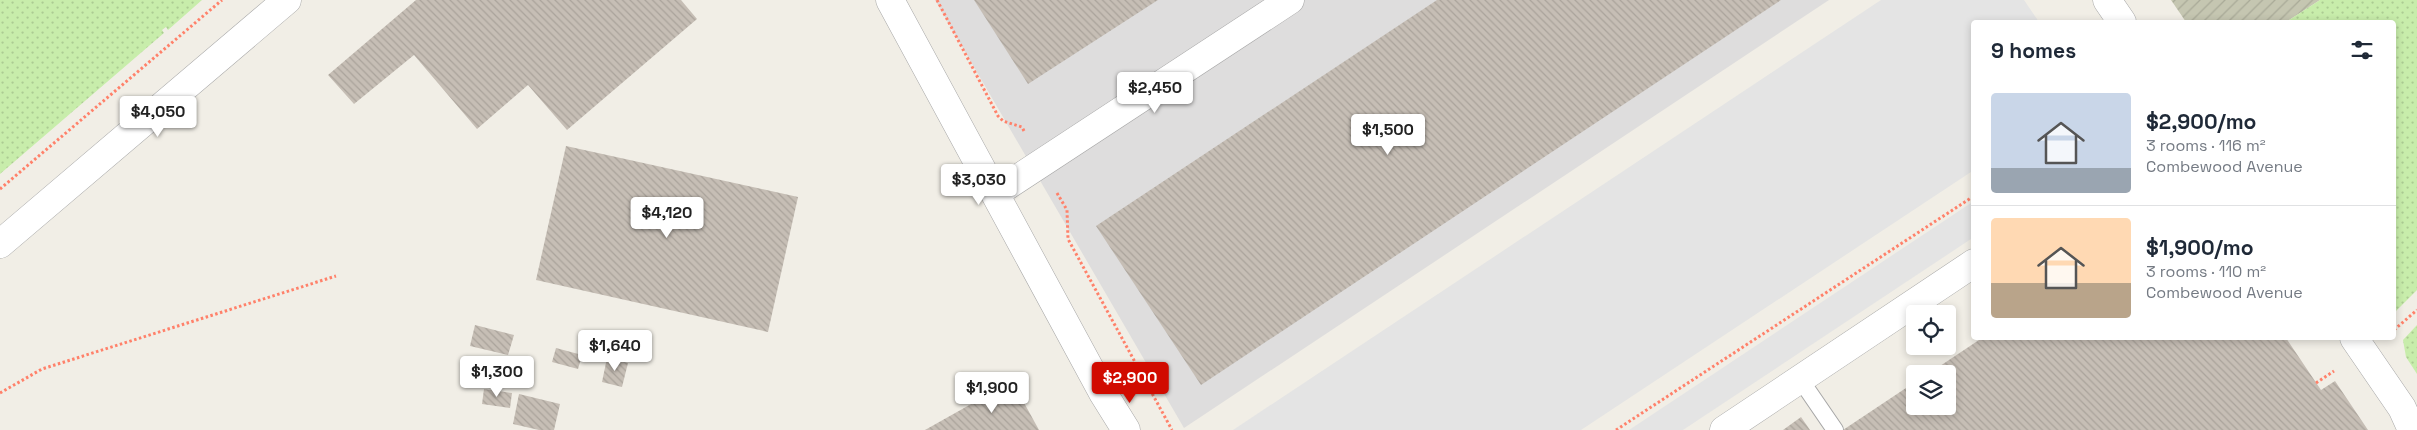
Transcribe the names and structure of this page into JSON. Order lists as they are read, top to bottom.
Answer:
{
  "page": {
    "heading": "9 homes",
    "price": [
      "$2,450",
      "$4,050",
      "$1,500",
      "$3,030",
      "$4,120",
      "$1,640",
      "$1,300",
      "$2,900",
      "$1,900"
    ],
    "list": [
      {
        "name": "$2,900/mo",
        "note": "3 rooms · 116 m² · Combewood Avenue"
      },
      {
        "name": "$1,900/mo",
        "note": "3 rooms · 110 m² · Combewood Avenue"
      }
    ]
  }
}
